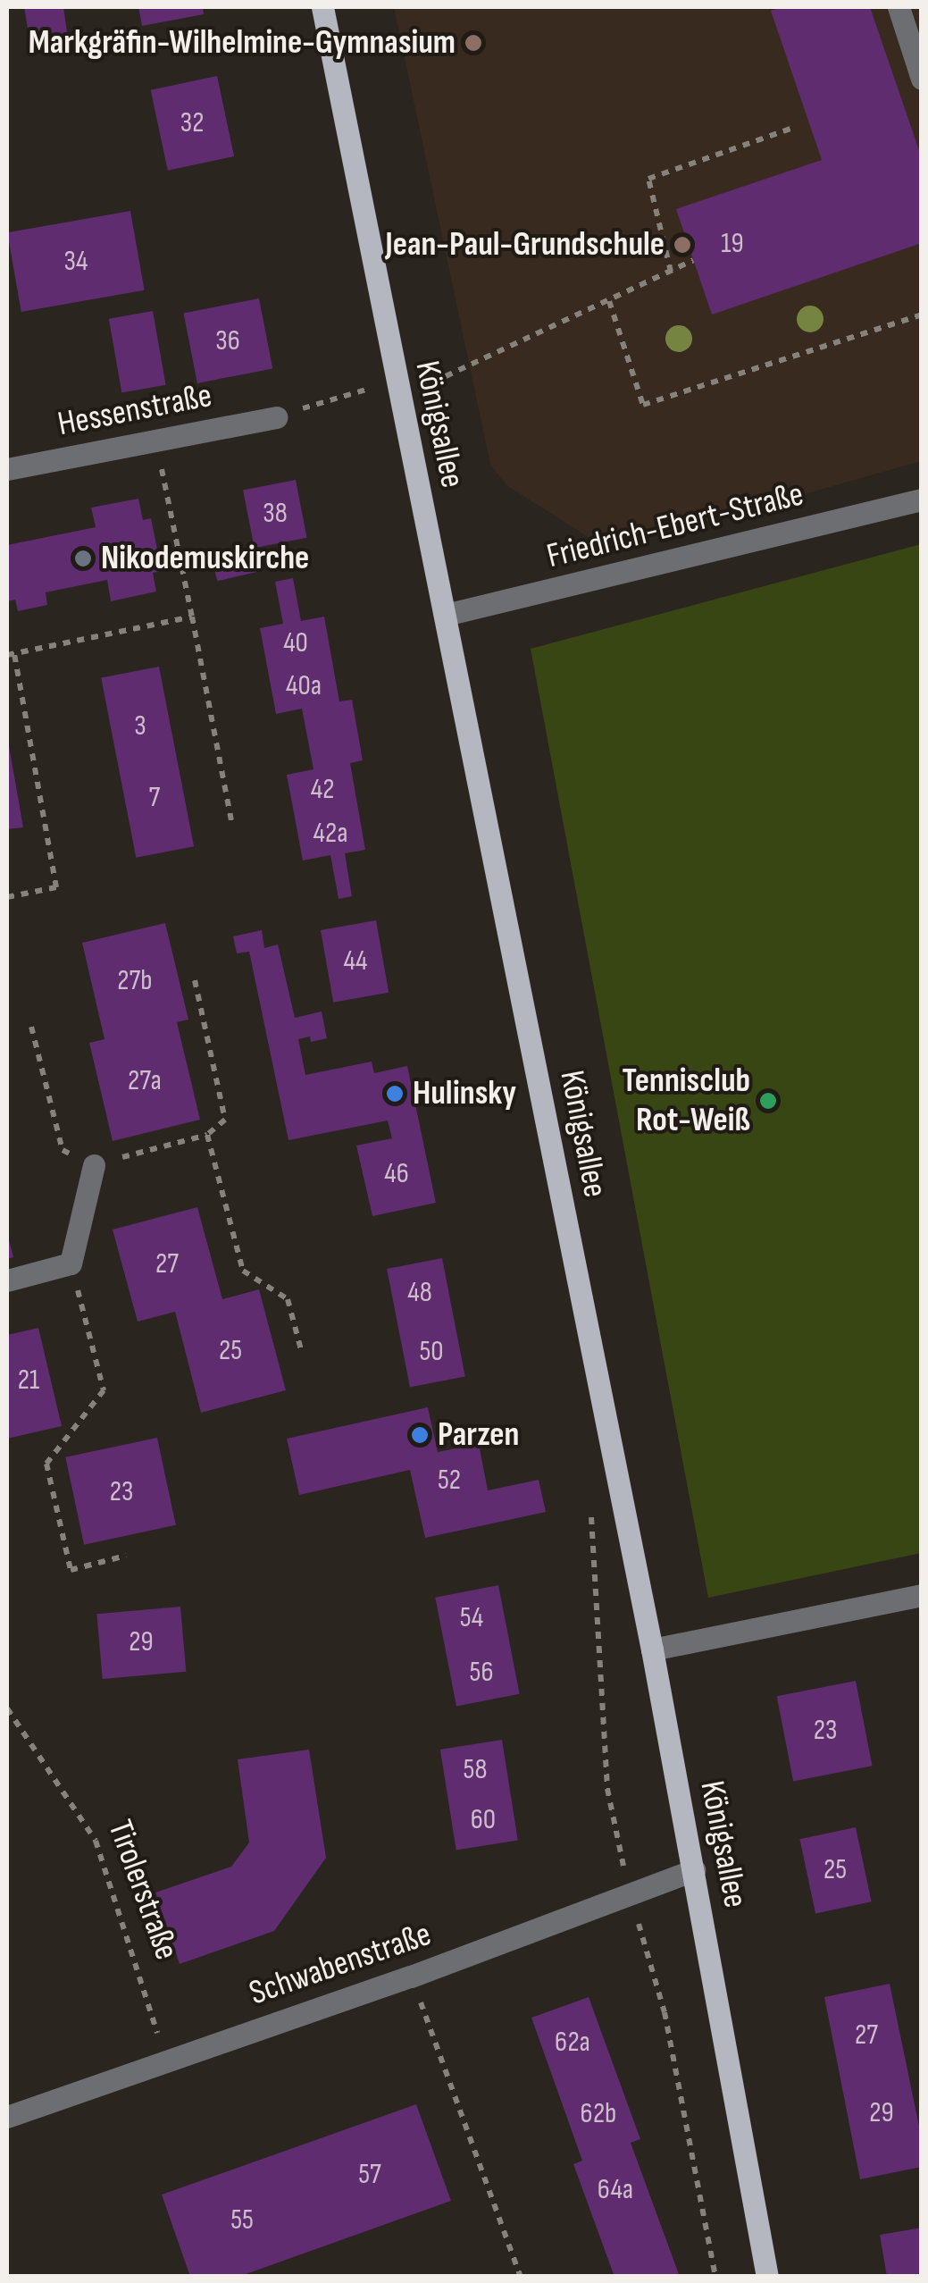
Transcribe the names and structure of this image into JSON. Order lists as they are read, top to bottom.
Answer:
{
  "streets": {
    "main road": ["Königsallee"],
    "street": ["Hessenstraße", "Friedrich-Ebert-Straße", "Schwabenstraße"],
    "path": ["Tirolerstraße"]
  },
  "crossings": [
    ["Königsallee", "Friedrich-Ebert-Straße"],
    ["Königsallee", "Schwabenstraße"],
    ["Tirolerstraße", "Schwabenstraße"]
  ],
  "places": [
    "Markgräfin-Wilhelmine-Gymnasium",
    "Jean-Paul-Grundschule",
    "Nikodemuskirche",
    "Hulinsky",
    "Tennisclub Rot-Weiß",
    "Parzen"
  ],
  "house_numbers": [
    "32",
    "19",
    "34",
    "36",
    "38",
    "40",
    "40a",
    "3",
    "42",
    "7",
    "42a",
    "44",
    "27b",
    "27a",
    "46",
    "27",
    "48",
    "25",
    "50",
    "21",
    "52",
    "23",
    "54",
    "29",
    "56",
    "23",
    "58",
    "60",
    "25",
    "27",
    "62a",
    "29",
    "62b",
    "57",
    "64a",
    "55"
  ]
}
